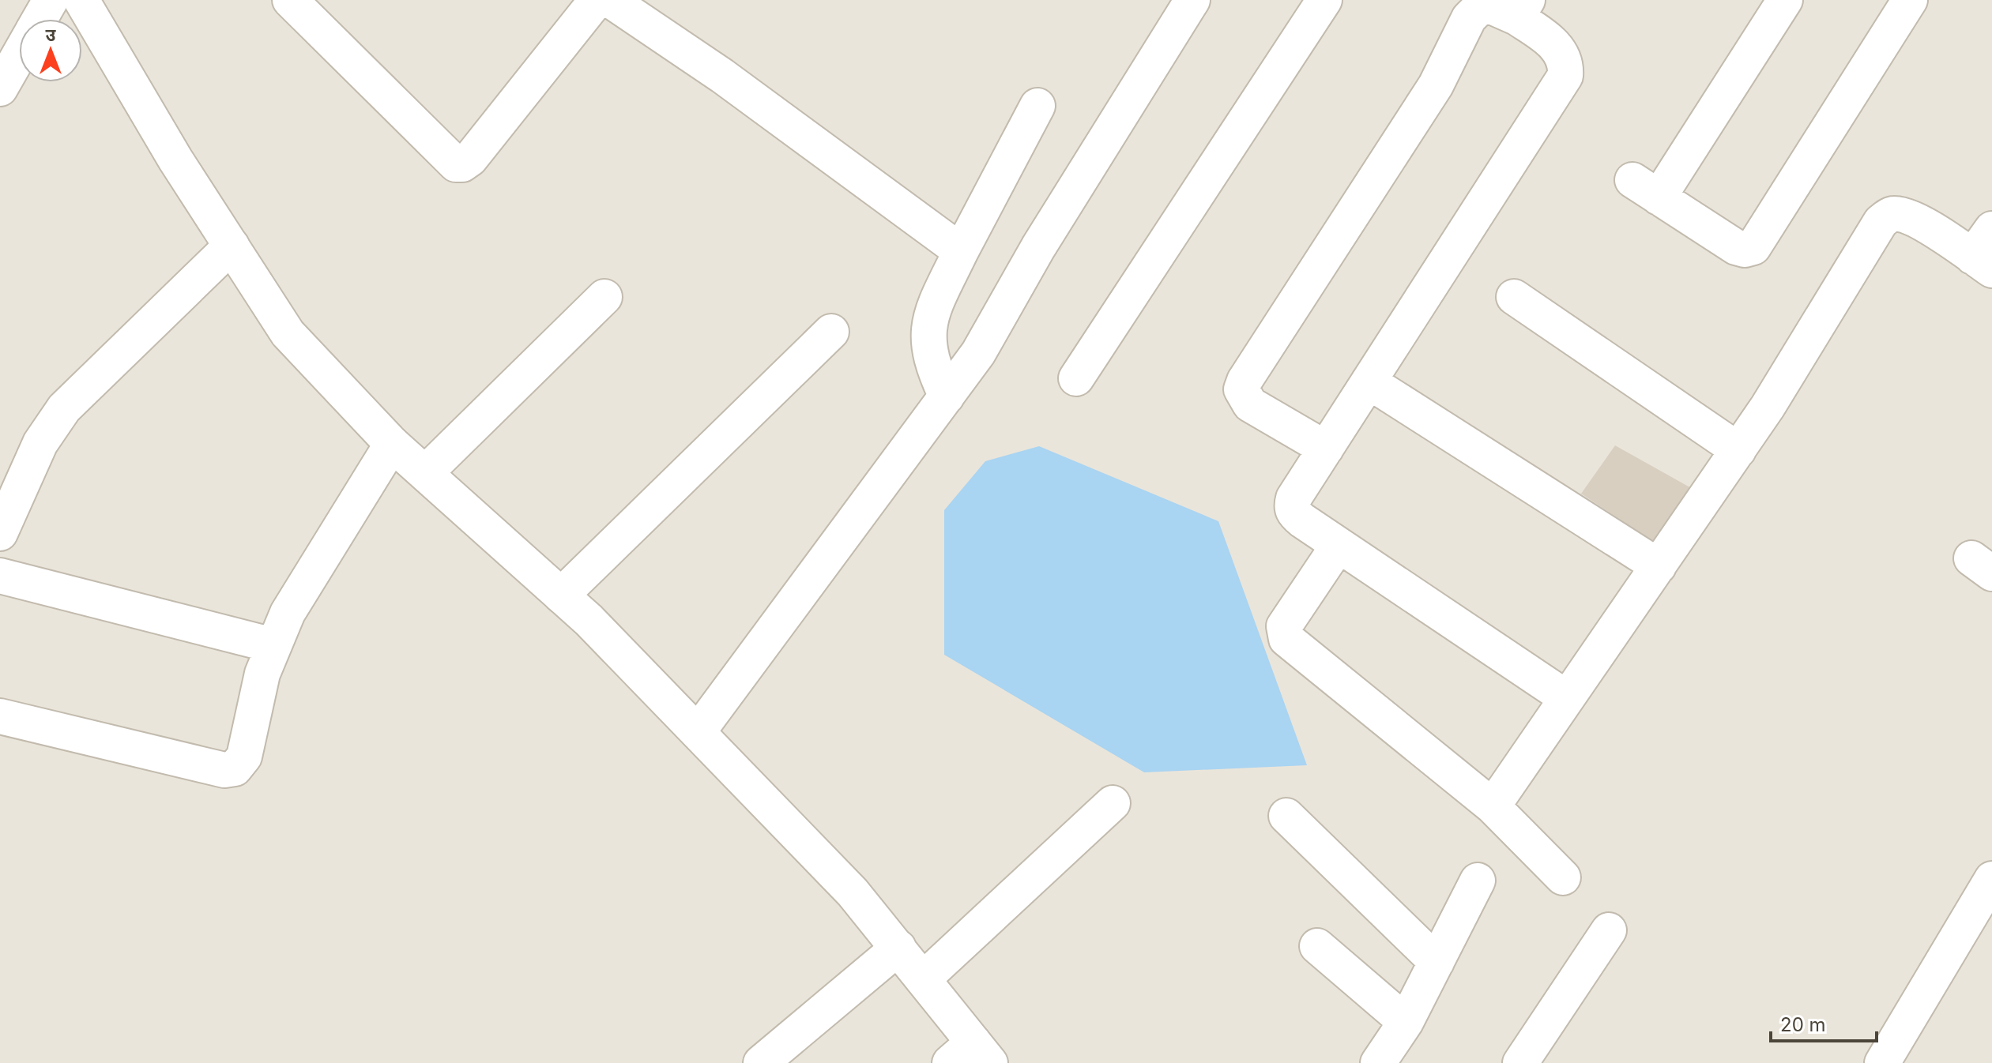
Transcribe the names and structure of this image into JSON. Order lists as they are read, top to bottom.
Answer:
{
  "scale_bar": "20 m",
  "north": "top"
}
